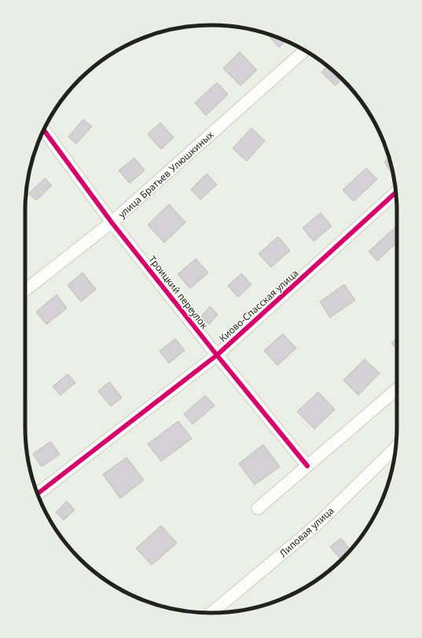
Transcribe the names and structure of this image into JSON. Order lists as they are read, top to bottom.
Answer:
{
  "streets": {
    "street": [
      "улица Братьев Улюшкиных",
      "Троицкий переулок",
      "Киово-Спасская улица",
      "Липовая улица"
    ]
  },
  "crossings": [
    ["улица Братьев Улюшкиных", "Троицкий переулок"],
    ["Троицкий переулок", "Киово-Спасская улица"]
  ]
}
